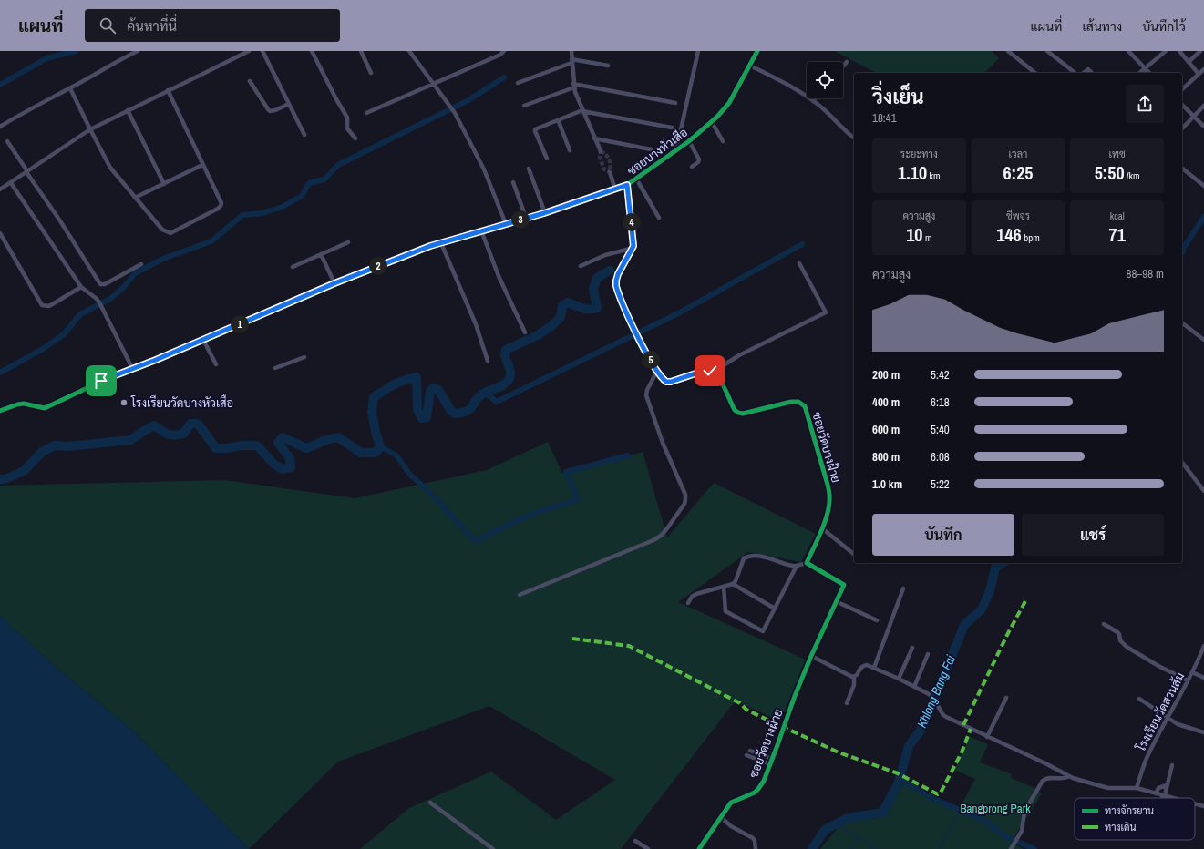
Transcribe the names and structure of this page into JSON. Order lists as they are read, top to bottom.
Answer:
{
  "streets": {
    "street": ["ซอยบางหัวเสือ", "ซอยวัดบางฝ้าย", "โรงเรียนวัดสวนส้ม"]
  },
  "water": ["Khlong Bang Fai"],
  "parks": ["Bangprong Park"],
  "places": ["โรงเรียนวัดบางหัวเสือ"],
  "legend": ["ทางจักรยาน", "ทางเดิน"],
  "page": {
    "header": "แผนที่",
    "search": "ค้นหาที่นี่",
    "nav": ["แผนที่", "เส้นทาง", "บันทึกไว้"],
    "heading": ["วิ่งเย็น", "18:41"],
    "stats": [
      ["ระยะทาง", "1.10 km"],
      ["เวลา", "6:25"],
      ["เพซ", "5:50 /km"],
      ["ความสูง", "10 m"],
      ["ชีพจร", "146 bpm"],
      ["kcal", "71"]
    ],
    "pins": [
      "3",
      "4",
      "2",
      "1",
      "5"
    ],
    "chart": ["ความสูง", "88–98 m"],
    "list": [
      {
        "name": "200 m",
        "note": "5:42"
      },
      {
        "name": "400 m",
        "note": "6:18"
      },
      {
        "name": "600 m",
        "note": "5:40"
      },
      {
        "name": "800 m",
        "note": "6:08"
      },
      {
        "name": "1.0 km",
        "note": "5:22"
      }
    ],
    "buttons": ["บันทึก", "แชร์"]
  }
}
